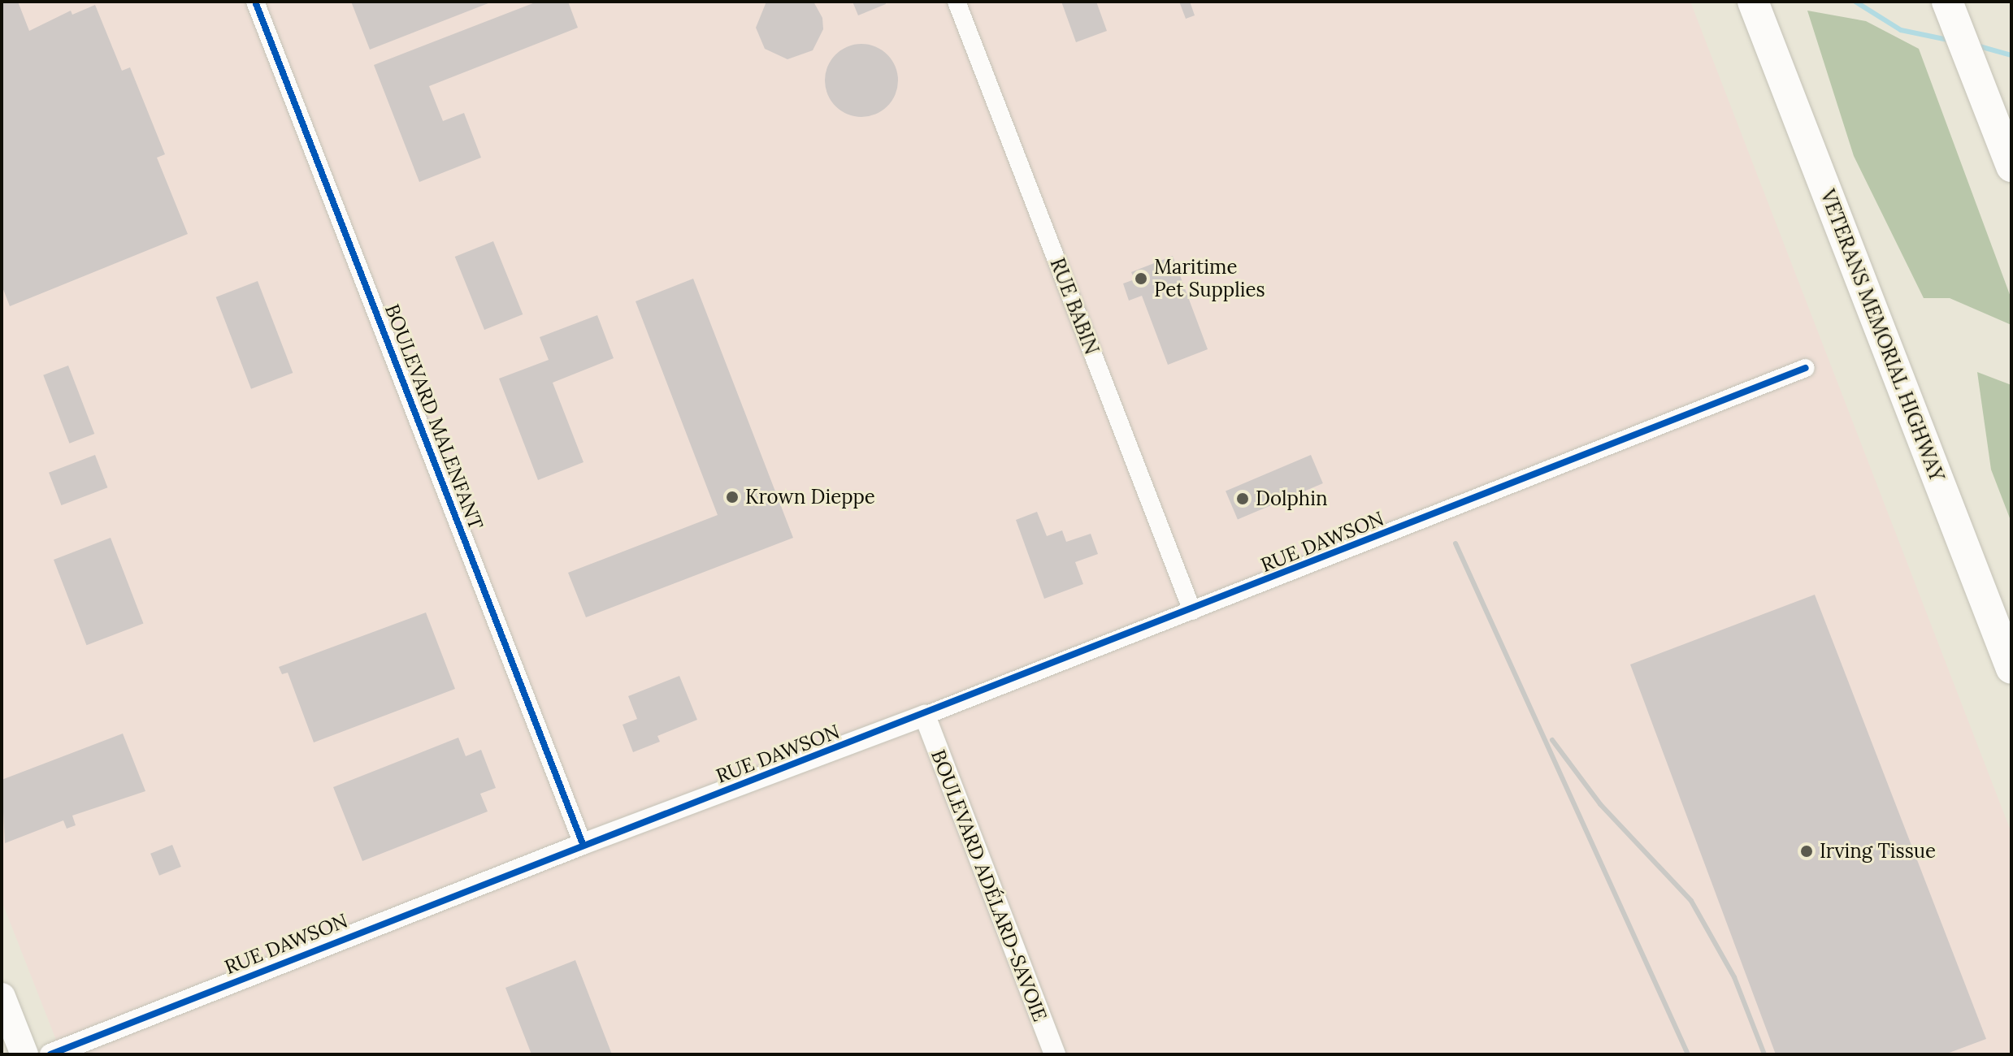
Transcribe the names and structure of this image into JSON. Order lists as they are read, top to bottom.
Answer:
{
  "streets": {
    "highway": ["VETERANS MEMORIAL HIGHWAY"],
    "street": [
      "RUE BABIN",
      "BOULEVARD MALENFANT",
      "RUE DAWSON",
      "BOULEVARD ADÉLARD-SAVOIE"
    ]
  },
  "crossings": [
    ["RUE BABIN", "RUE DAWSON"],
    ["BOULEVARD MALENFANT", "RUE DAWSON"],
    ["RUE DAWSON", "BOULEVARD ADÉLARD-SAVOIE"]
  ],
  "places": [
    "Maritime Pet Supplies",
    "Krown Dieppe",
    "Dolphin",
    "Irving Tissue"
  ]
}
